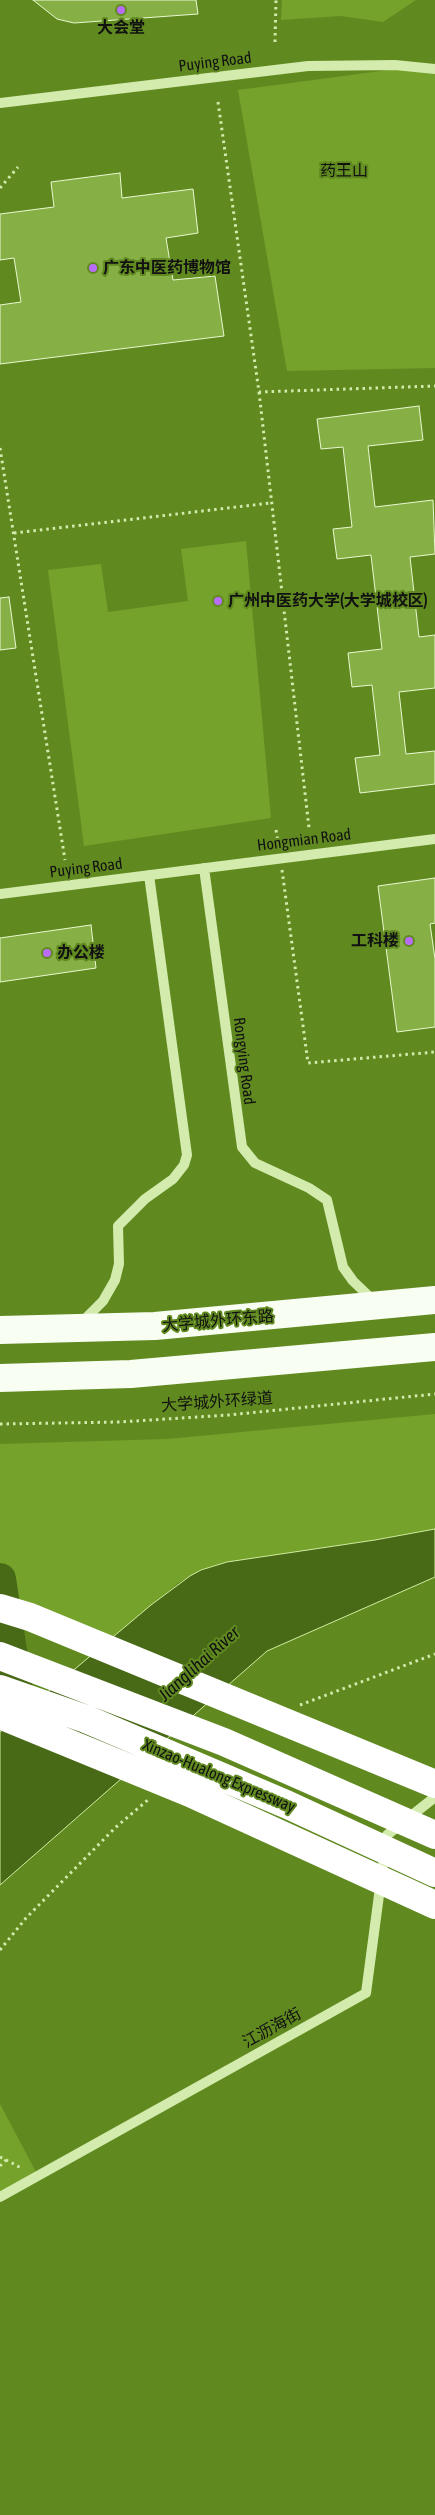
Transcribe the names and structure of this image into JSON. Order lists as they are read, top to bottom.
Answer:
{
  "streets": {
    "highway": ["Xinzao-Hualong Expressway"],
    "main road": ["大学城外环东路"],
    "lane": [
      "Puying Road",
      "Hongmian Road",
      "Rongying Road",
      "江沥海街"
    ],
    "path": ["大学城外环绿道"]
  },
  "crossings": [
    ["Puying Road", "Hongmian Road"],
    ["Hongmian Road", "Rongying Road"],
    ["Rongying Road", "大学城外环东路"]
  ],
  "water": ["Jianglihai River"],
  "parks": ["药王山"],
  "places": [
    "大会堂",
    "广东中医药博物馆",
    "广州中医药大学(大学城校区)",
    "工科楼",
    "办公楼"
  ]
}
